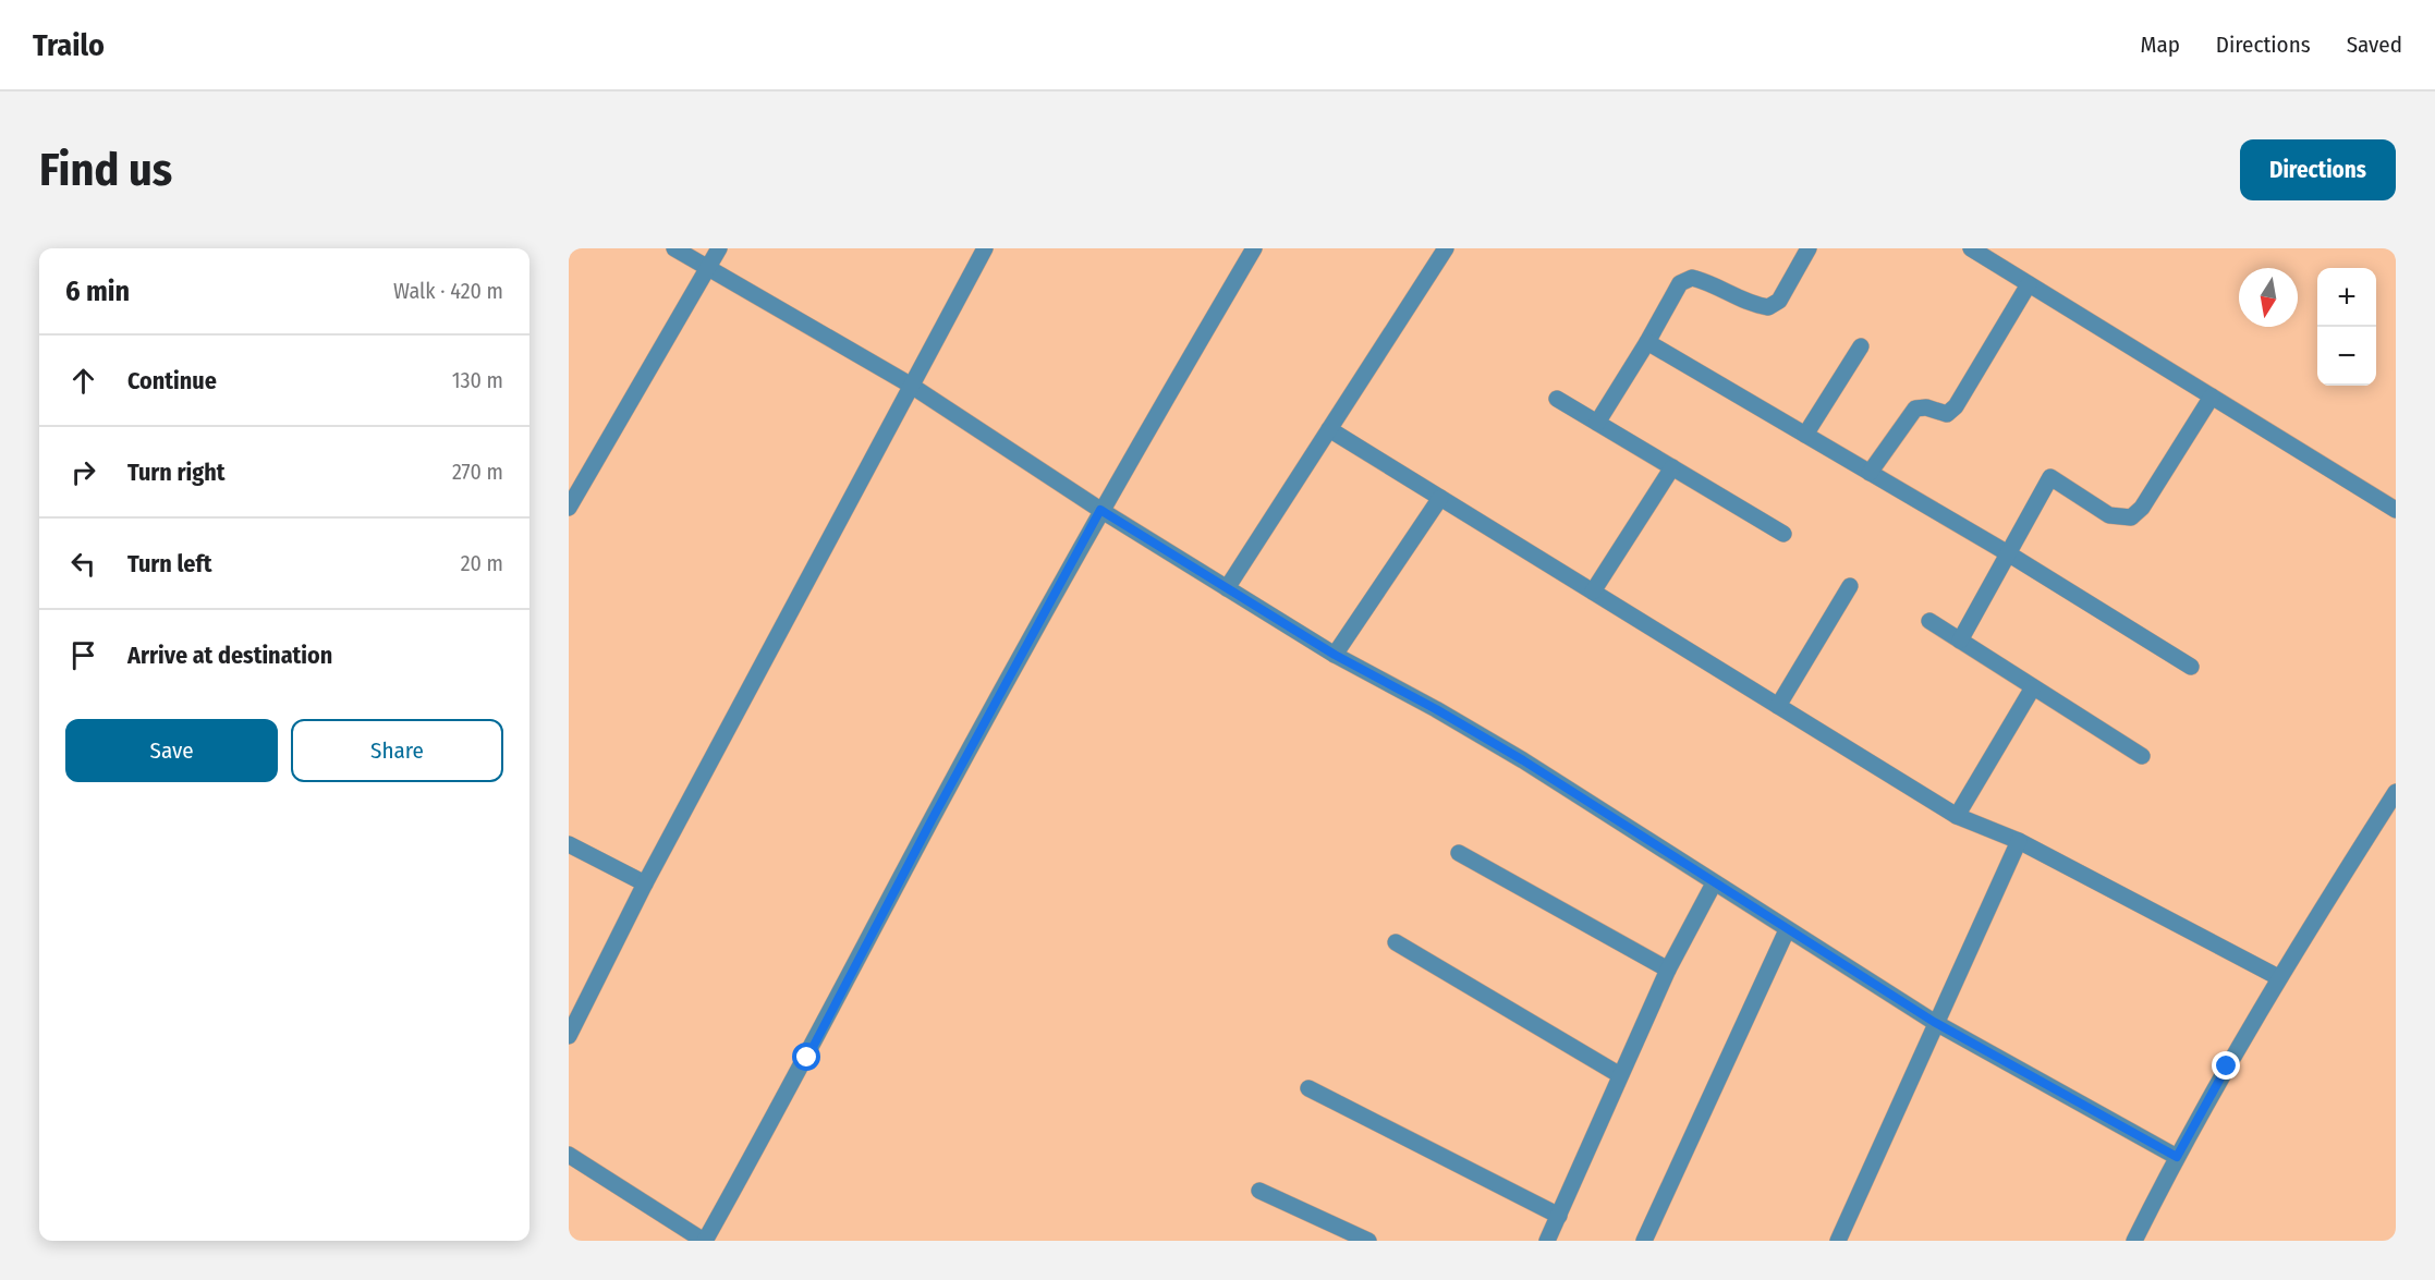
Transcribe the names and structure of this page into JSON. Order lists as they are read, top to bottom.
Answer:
{
  "north": "bottom",
  "page": {
    "header": "Trailo",
    "nav": ["Map", "Directions", "Saved"],
    "buttons": [
      "Directions",
      ["Save", "Share"]
    ],
    "title": "Find us",
    "heading": ["6 min", "Walk · 420 m"],
    "map_buttons": ["+", "−"],
    "list": [
      ["Continue", "130 m"],
      ["Turn right", "270 m"],
      ["Turn left", "20 m"],
      "Arrive at destination"
    ]
  }
}
